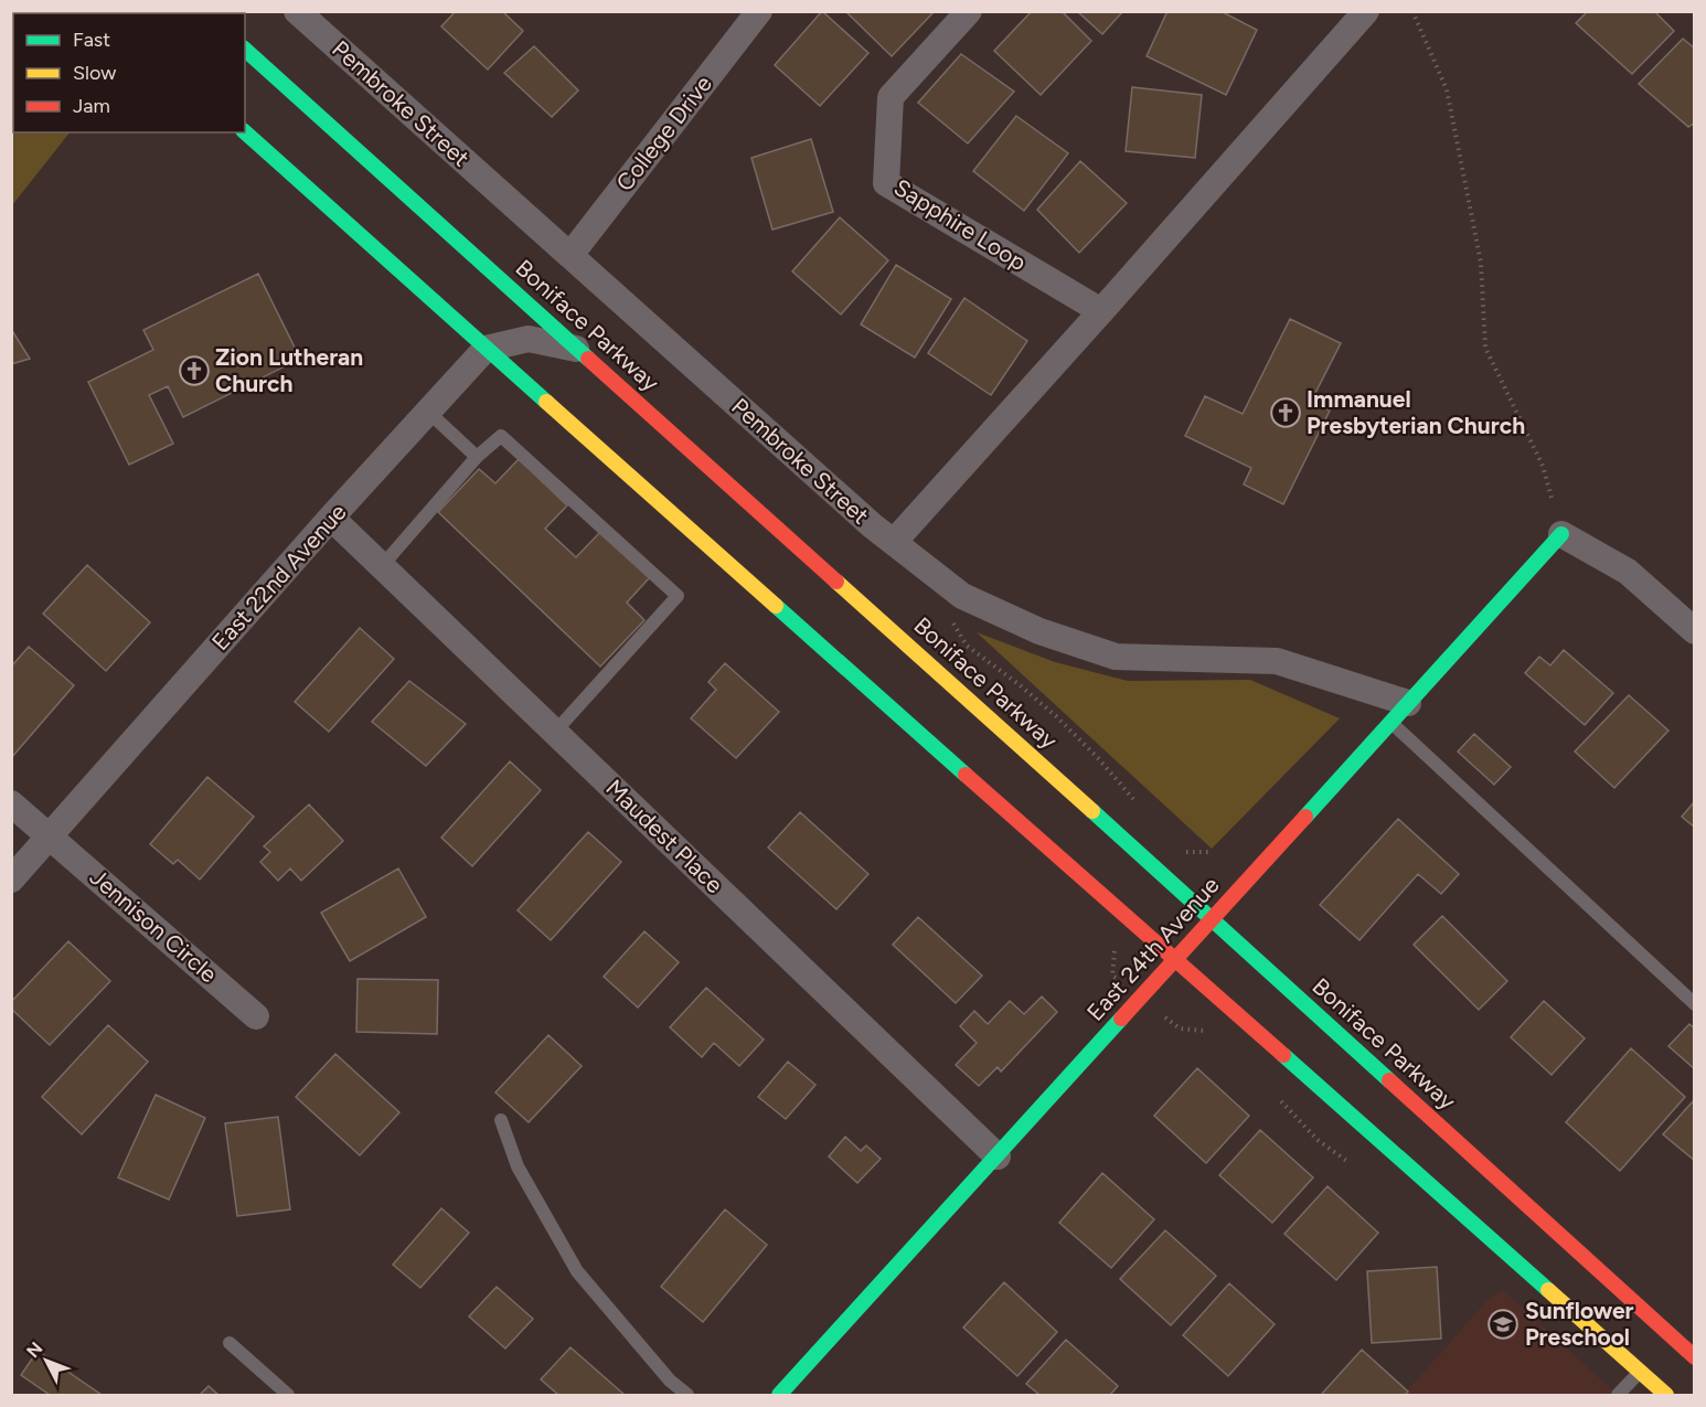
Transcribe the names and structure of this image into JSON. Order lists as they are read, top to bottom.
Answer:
{
  "streets": {
    "main road": ["Boniface Parkway", "East 24th Avenue"],
    "street": [
      "Pembroke Street",
      "College Drive",
      "Sapphire Loop",
      "East 22nd Avenue",
      "Maudest Place",
      "Jennison Circle"
    ]
  },
  "crossings": [
    ["Pembroke Street", "College Drive"],
    ["Pembroke Street", "East 24th Avenue"],
    ["Boniface Parkway", "East 24th Avenue"],
    ["East 22nd Avenue", "Maudest Place"],
    ["East 22nd Avenue", "Jennison Circle"],
    ["Maudest Place", "East 24th Avenue"]
  ],
  "places": {
    "church": ["Zion Lutheran Church", "Immanuel Presbyterian Church"],
    "school or university": ["Sunflower Preschool"]
  },
  "legend": ["Fast", "Slow", "Jam"],
  "north": "top left"
}
